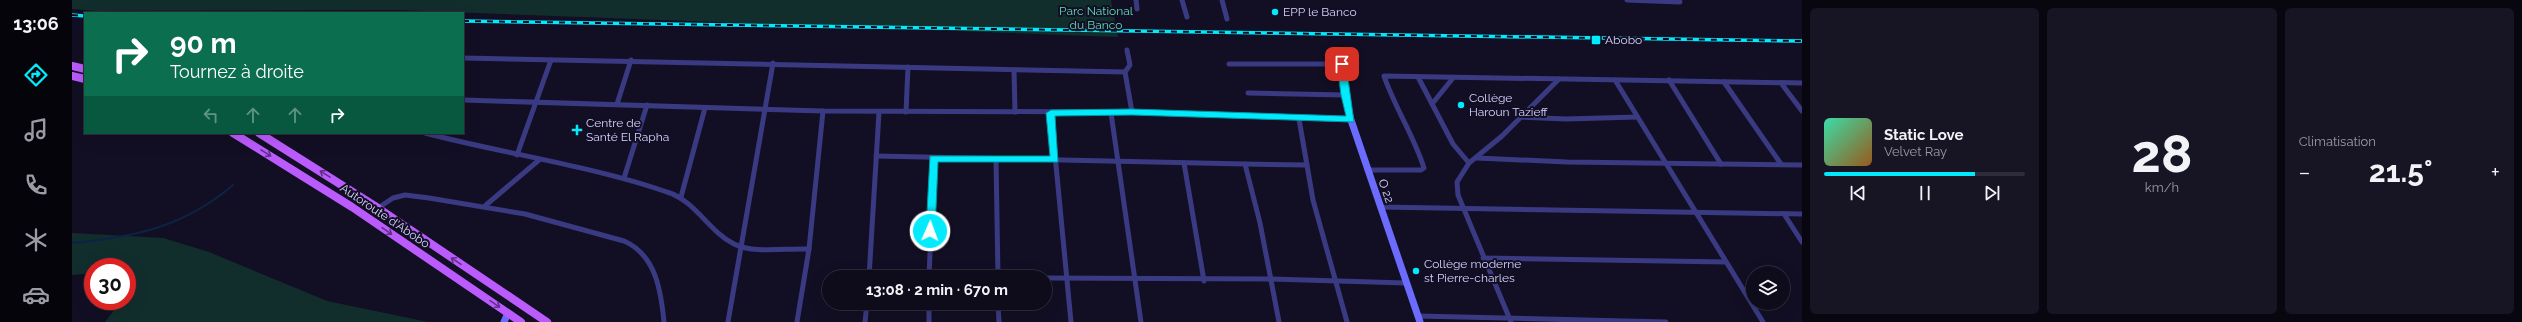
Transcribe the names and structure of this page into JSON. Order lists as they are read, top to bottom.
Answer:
{
  "streets": {
    "main road": ["Autoroute d'Abobo"],
    "street": ["O 22"]
  },
  "parks": ["Parc National du Banco"],
  "places": {
    "other": ["EPP le Banco", "Collège Haroun Tazieff", "Collège moderne st Pierre-charles"],
    "transit": ["Abobo"],
    "health": ["Centre de Santé El Rapha"]
  },
  "page": {
    "tabs": "13:06",
    "tile": [
      ["28", "km/h"],
      "Climatisation"
    ],
    "turn": ["90 m", "Tournez à droite"],
    "song": ["Static Love", "Velvet Ray"],
    "heat": ["−", "21.5°", "+"],
    "limit": "30",
    "trip": "13:08 · 2 min · 670 m"
  }
}
